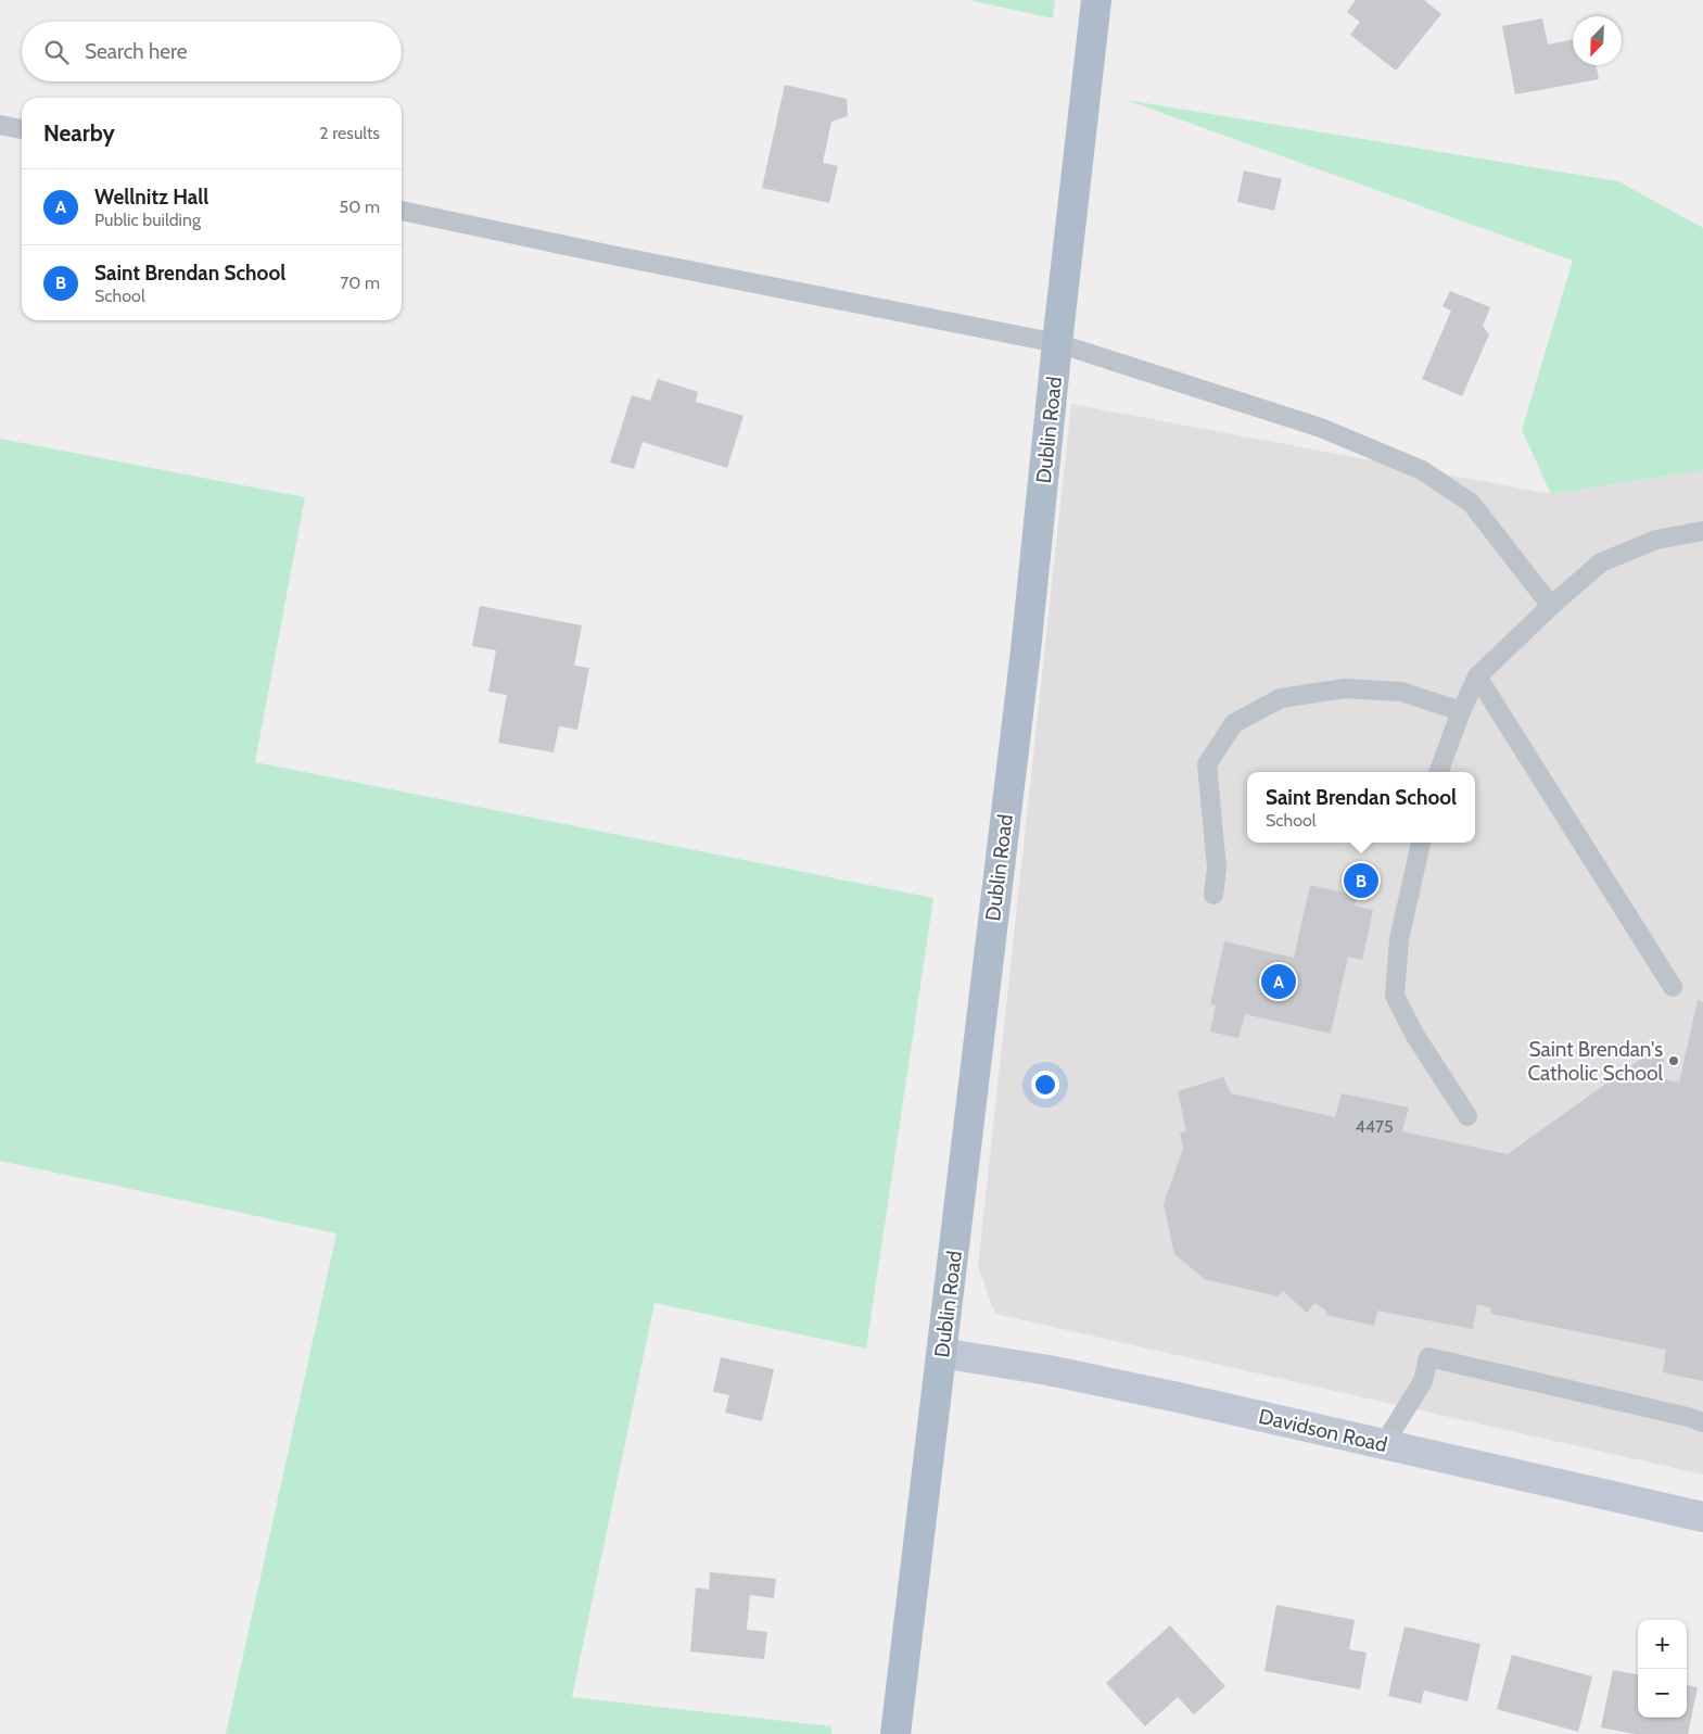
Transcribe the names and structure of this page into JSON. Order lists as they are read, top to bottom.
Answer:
{
  "streets": {
    "main road": ["Dublin Road", "Davidson Road"]
  },
  "crossings": [
    ["Dublin Road", "Davidson Road"]
  ],
  "places": ["Saint Brendan's Catholic School"],
  "house_numbers": ["4475"],
  "north": "bottom left",
  "page": {
    "search": "Search here",
    "heading": ["Nearby", "2 results"],
    "list": [
      {
        "mark": "A",
        "name": "Wellnitz Hall",
        "note": "Public building",
        "value": "50 m"
      },
      {
        "mark": "B",
        "name": "Saint Brendan School",
        "note": "School",
        "value": "70 m"
      }
    ],
    "popup": ["Saint Brendan School", "School"],
    "pins": ["B", "A"],
    "map_buttons": ["+", "−"]
  }
}
